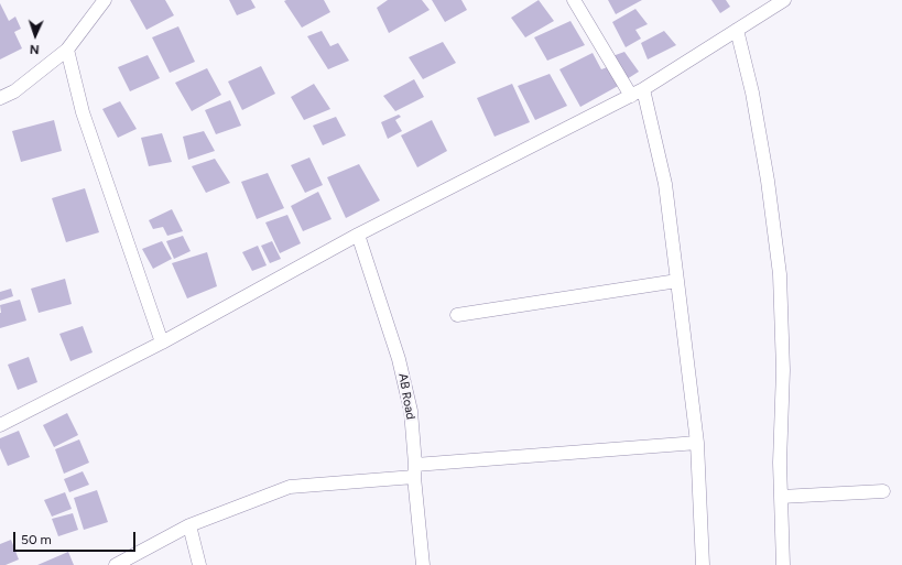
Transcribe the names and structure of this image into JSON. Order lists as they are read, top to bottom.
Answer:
{
  "streets": {
    "street": ["AB Road"]
  },
  "scale_bar": "50 m",
  "north": "bottom"
}
